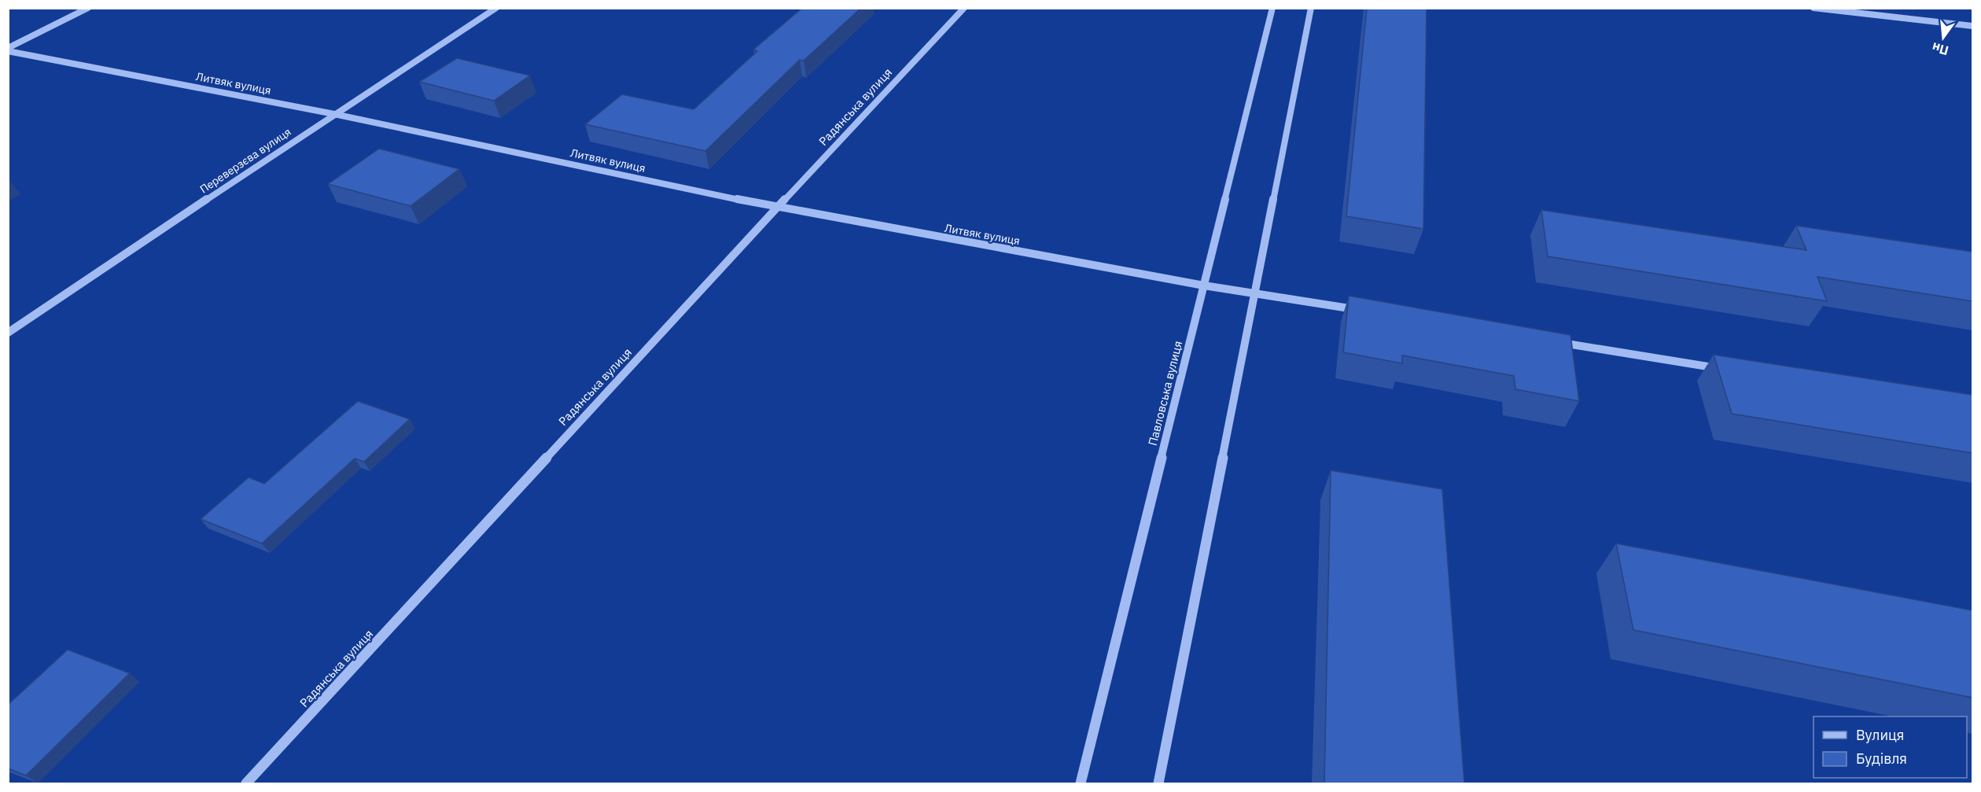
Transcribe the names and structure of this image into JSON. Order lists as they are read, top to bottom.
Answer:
{
  "streets": {
    "street": [
      "Литвяк вулиця",
      "Радянська вулиця",
      "Переверзєва вулиця",
      "Павловська вулиця"
    ]
  },
  "crossings": [
    ["Литвяк вулиця", "Радянська вулиця"],
    ["Литвяк вулиця", "Переверзєва вулиця"],
    ["Литвяк вулиця", "Павловська вулиця"]
  ],
  "legend": ["Вулиця", "Будівля"],
  "north": "bottom"
}
